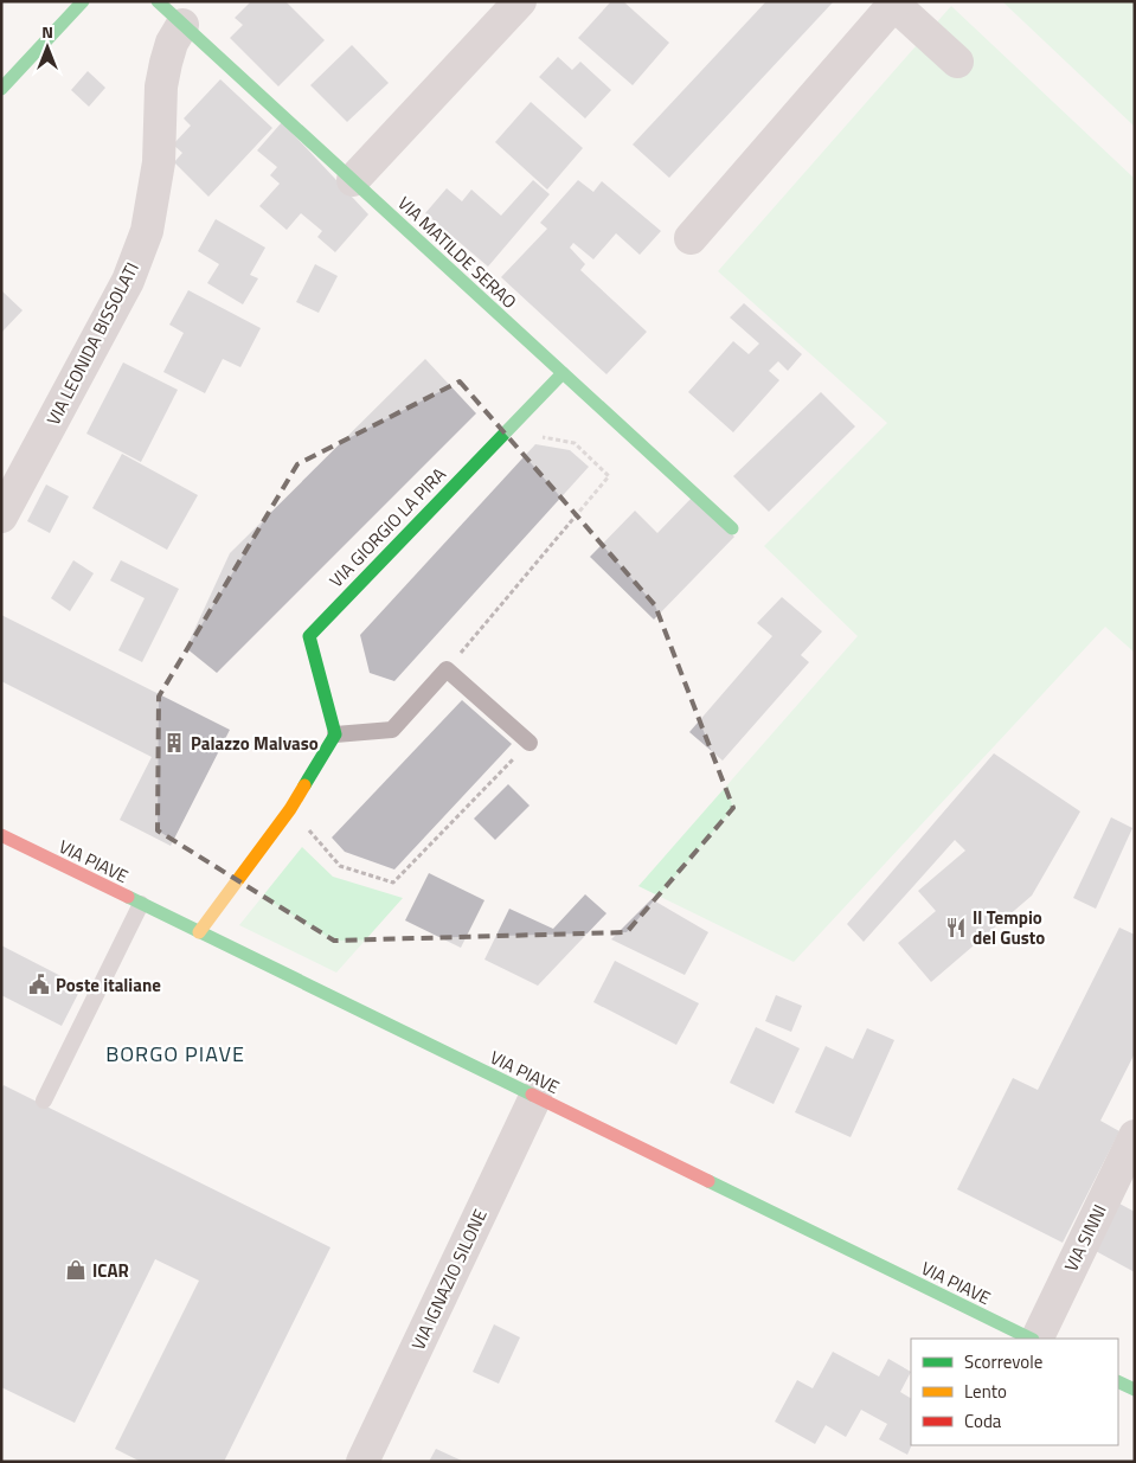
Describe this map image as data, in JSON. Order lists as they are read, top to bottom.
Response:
{
  "streets": {
    "street": [
      "VIA MATILDE SERAO",
      "VIA LEONIDA BISSOLATI",
      "VIA GIORGIO LA PIRA",
      "VIA PIAVE",
      "VIA SINNI",
      "VIA IGNAZIO SILONE"
    ]
  },
  "crossings": [
    ["VIA MATILDE SERAO", "VIA LEONIDA BISSOLATI"],
    ["VIA MATILDE SERAO", "VIA GIORGIO LA PIRA"],
    ["VIA PIAVE", "VIA IGNAZIO SILONE"]
  ],
  "districts": ["BORGO PIAVE"],
  "places": {
    "building": ["Palazzo Malvaso"],
    "restaurant": ["Il Tempio del Gusto"],
    "public building": ["Poste italiane"],
    "shop": ["ICAR"]
  },
  "legend": ["Scorrevole", "Lento", "Coda"],
  "north": "top"
}
